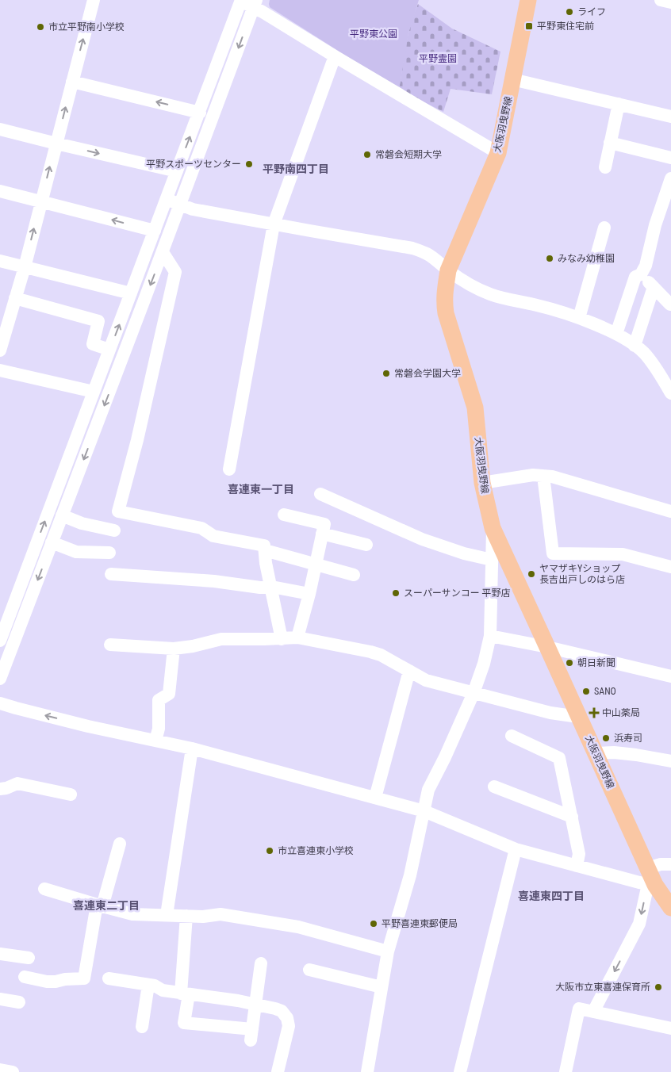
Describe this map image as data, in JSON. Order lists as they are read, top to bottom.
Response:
{
  "streets": {
    "main road": ["大阪羽曳野線"]
  },
  "districts": [
    "平野南四丁目",
    "喜連東一丁目",
    "喜連東四丁目",
    "喜連東二丁目"
  ],
  "parks": ["平野東公園", "平野霊園"],
  "places": {
    "other": [
      "ライフ",
      "市立平野南小学校",
      "常磐会短期大学",
      "平野スポーツセンター",
      "みなみ幼稚園",
      "常磐会学園大学",
      "ヤマザキYショップ 長吉出戸しのはら店",
      "スーパーサンコー 平野店",
      "朝日新聞",
      "SANO",
      "浜寿司",
      "市立喜連東小学校",
      "平野喜連東郵便局",
      "大阪市立東喜連保育所"
    ],
    "transit": ["平野東住宅前"],
    "health": ["中山薬局"]
  }
}
